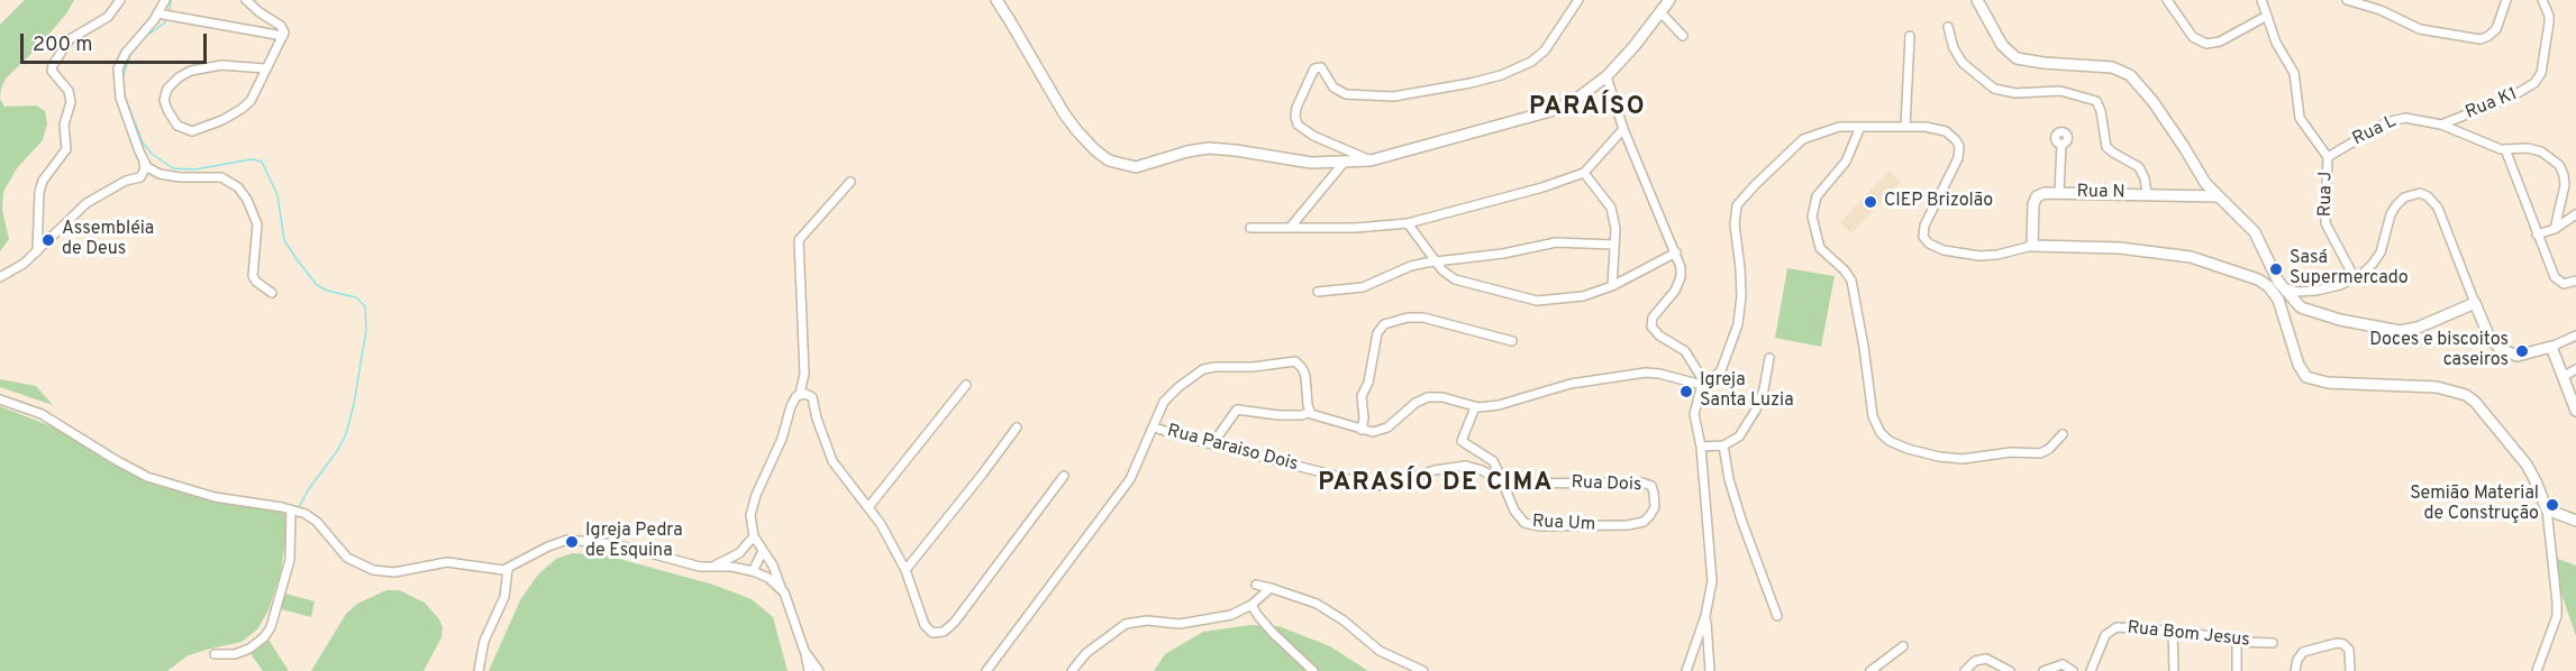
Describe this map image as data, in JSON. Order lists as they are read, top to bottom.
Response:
{
  "streets": {
    "street": [
      "Rua K1",
      "Rua L",
      "Rua N",
      "Rua J",
      "Rua Paraiso Dois",
      "Rua Dois",
      "Rua Um",
      "Rua Bom Jesus"
    ]
  },
  "crossings": [
    ["Rua K1", "Rua L"],
    ["Rua L", "Rua J"],
    ["Rua Paraiso Dois", "Rua Dois"],
    ["Rua Paraiso Dois", "Rua Um"],
    ["Rua Dois", "Rua Um"]
  ],
  "districts": ["PARAÍSO", "PARASÍO DE CIMA"],
  "places": [
    "CIEP Brizolão",
    "Assembléia de Deus",
    "Sasá Supermercado",
    "Doces e biscoitos caseiros",
    "Igreja Santa Luzia",
    "Semião Material de Construção",
    "Igreja Pedra de Esquina"
  ],
  "scale_bar": "200 m"
}
